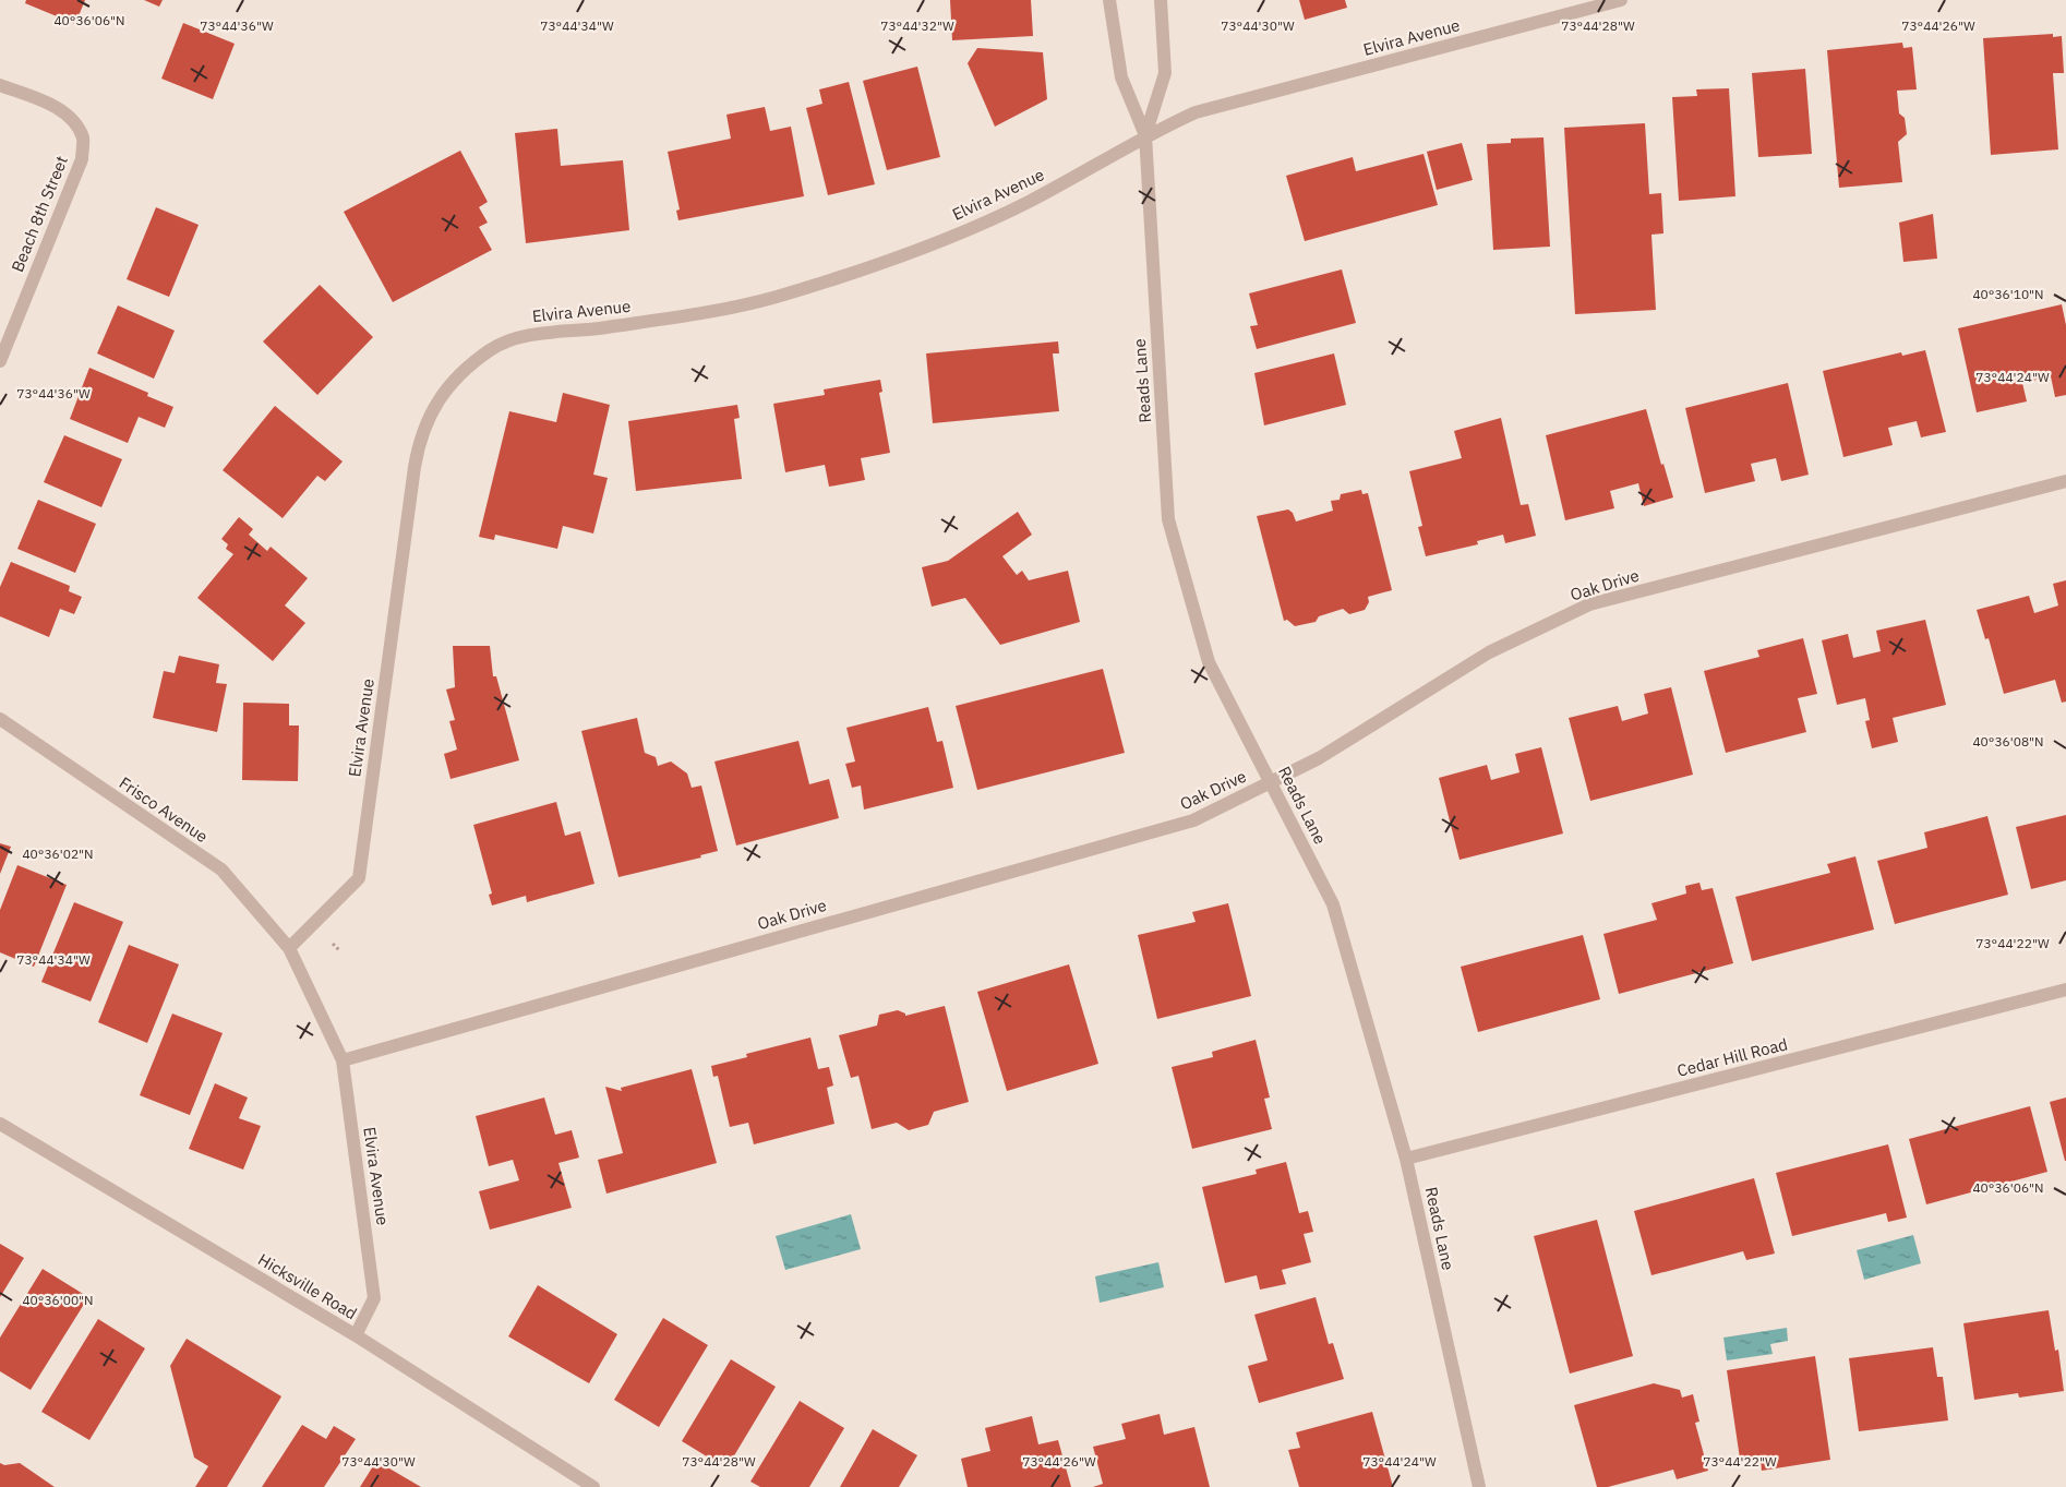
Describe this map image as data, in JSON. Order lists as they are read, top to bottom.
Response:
{
  "streets": {
    "street": [
      "Elvira Avenue",
      "Beach 8th Street",
      "Reads Lane",
      "Oak Drive",
      "Frisco Avenue",
      "Cedar Hill Road",
      "Hicksville Road"
    ]
  },
  "crossings": [
    ["Elvira Avenue", "Reads Lane"],
    ["Elvira Avenue", "Oak Drive"],
    ["Elvira Avenue", "Frisco Avenue"],
    ["Elvira Avenue", "Hicksville Road"],
    ["Reads Lane", "Oak Drive"],
    ["Reads Lane", "Cedar Hill Road"]
  ],
  "coordinates": [
    "40°36'06\"N",
    "73°44'36\"W",
    "73°44'34\"W",
    "73°44'32\"W",
    "73°44'30\"W",
    "73°44'28\"W",
    "73°44'26\"W",
    "40°36'10\"N",
    "73°44'24\"W",
    "40°36'08\"N",
    "40°36'02\"N",
    "73°44'22\"W",
    "40°36'00\"N"
  ]
}
